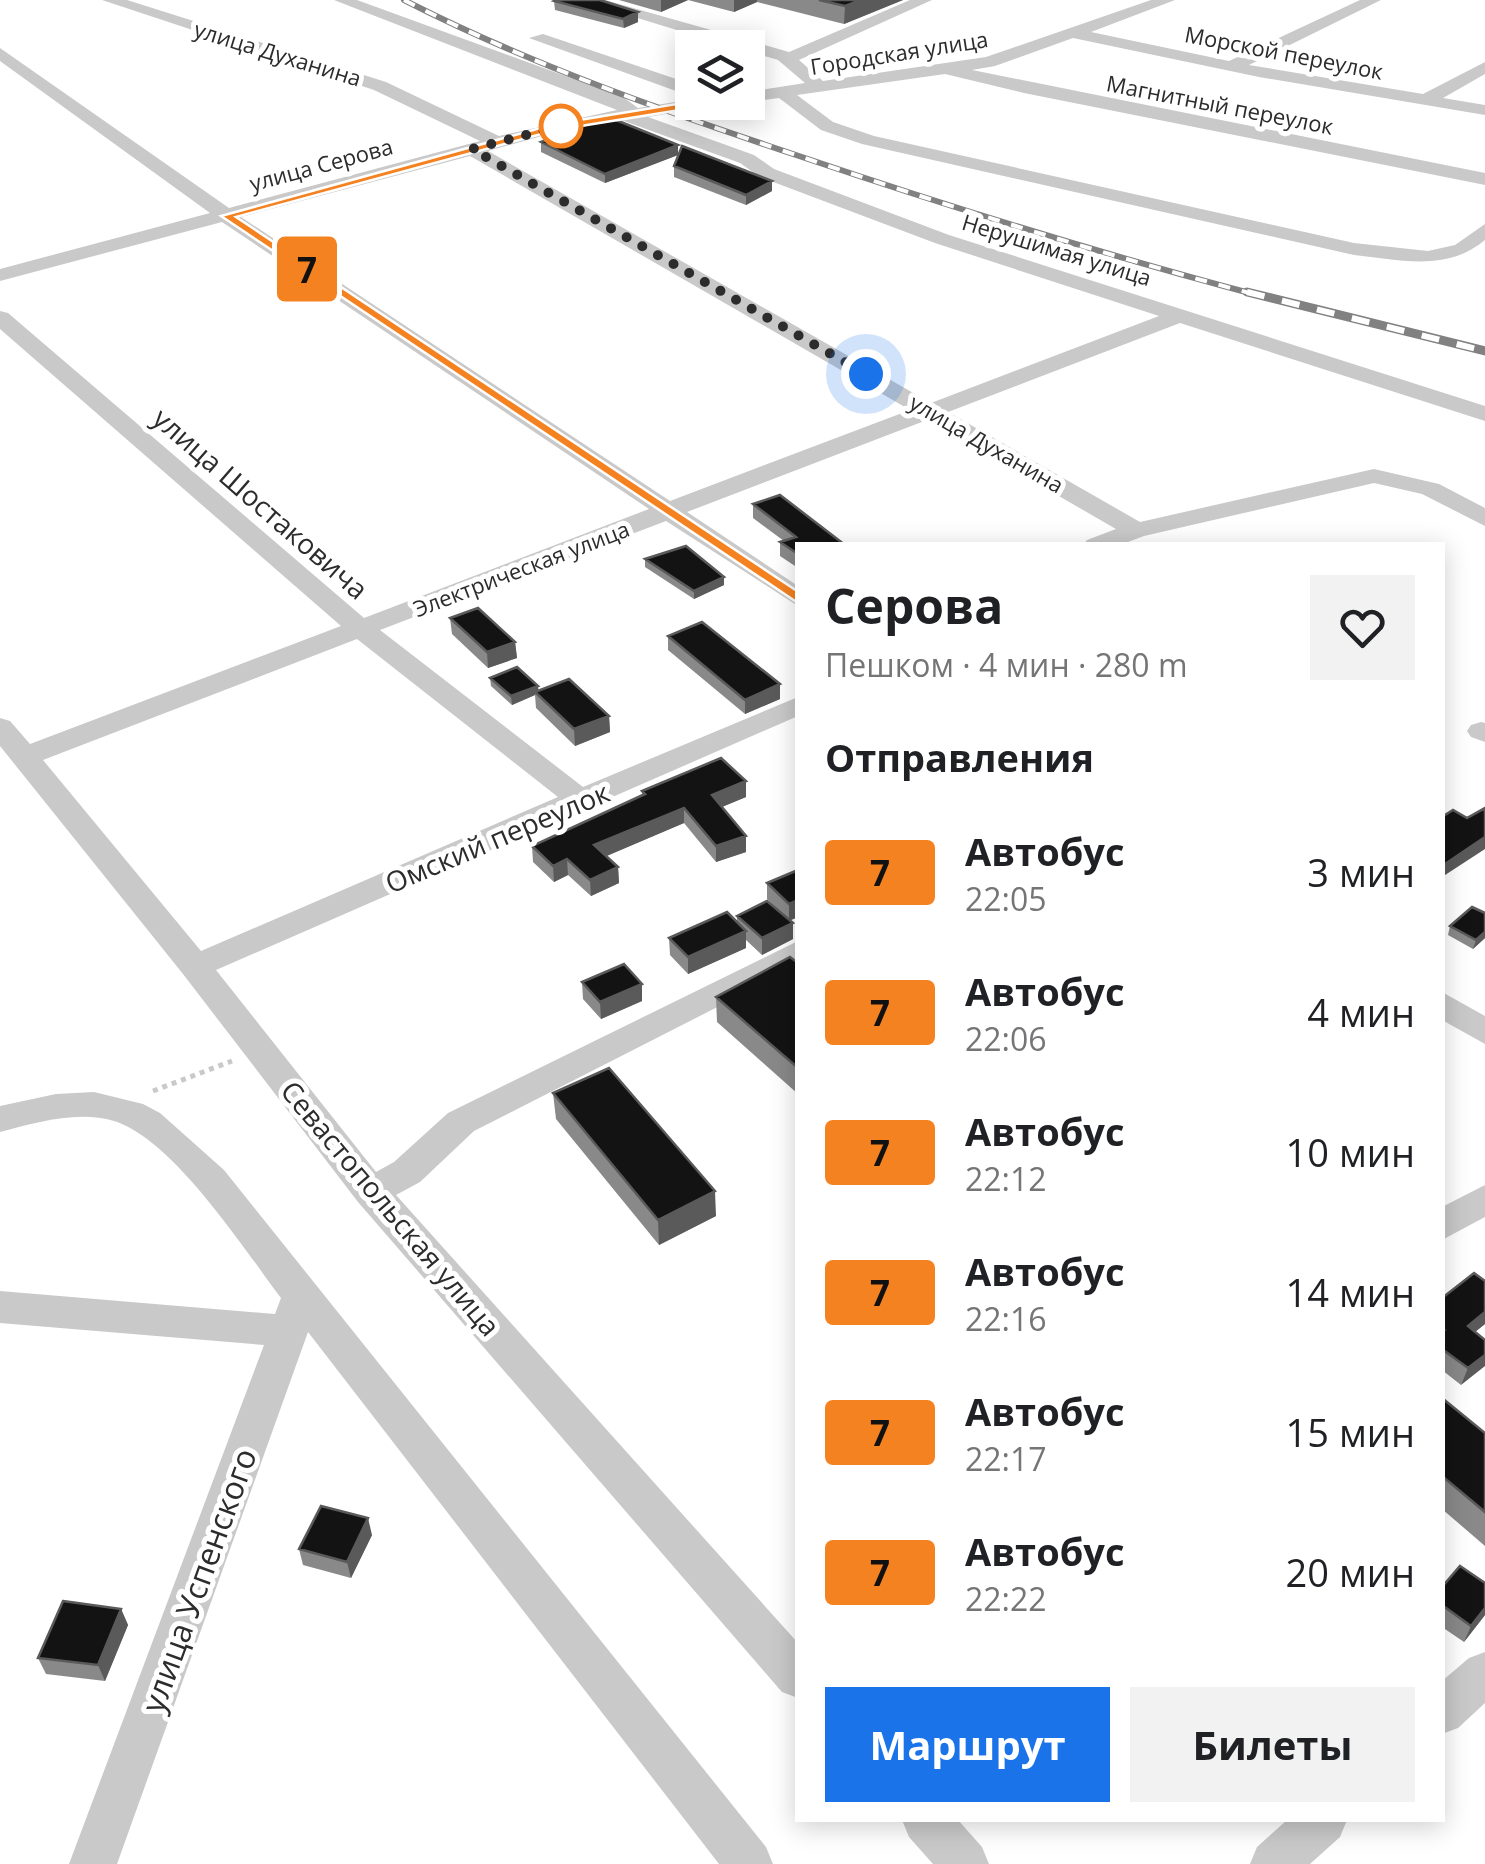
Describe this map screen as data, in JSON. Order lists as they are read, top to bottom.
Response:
{
  "streets": {
    "street": [
      "Городская улица",
      "Морской переулок",
      "улица Духанина",
      "Магнитный переулок",
      "улица Серова",
      "Нерушимая улица",
      "улица Шостаковича",
      "Электрическая улица",
      "Омский переулок",
      "Севастопольская улица",
      "улица Успенского"
    ]
  },
  "crossings": [
    ["Городская улица", "Морской переулок"],
    ["Городская улица", "Магнитный переулок"],
    ["улица Духанина", "улица Серова"],
    ["улица Духанина", "Электрическая улица"],
    ["улица Серова", "Нерушимая улица"],
    ["Нерушимая улица", "Электрическая улица"],
    ["улица Шостаковича", "Электрическая улица"],
    ["улица Шостаковича", "Омский переулок"],
    ["Электрическая улица", "Севастопольская улица"],
    ["Омский переулок", "Севастопольская улица"]
  ],
  "lines": ["bus line 7"],
  "page": {
    "on_map": "7",
    "heading": [
      ["Серова", "Пешком · 4 мин · 280 m"],
      "Отправления"
    ],
    "list": [
      {
        "mark": "7",
        "name": "Автобус",
        "note": "22:05",
        "value": "3 мин"
      },
      {
        "mark": "7",
        "name": "Автобус",
        "note": "22:06",
        "value": "4 мин"
      },
      {
        "mark": "7",
        "name": "Автобус",
        "note": "22:12",
        "value": "10 мин"
      },
      {
        "mark": "7",
        "name": "Автобус",
        "note": "22:16",
        "value": "14 мин"
      },
      {
        "mark": "7",
        "name": "Автобус",
        "note": "22:17",
        "value": "15 мин"
      },
      {
        "mark": "7",
        "name": "Автобус",
        "note": "22:22",
        "value": "20 мин"
      }
    ],
    "buttons": ["Маршрут", "Билеты"]
  }
}
